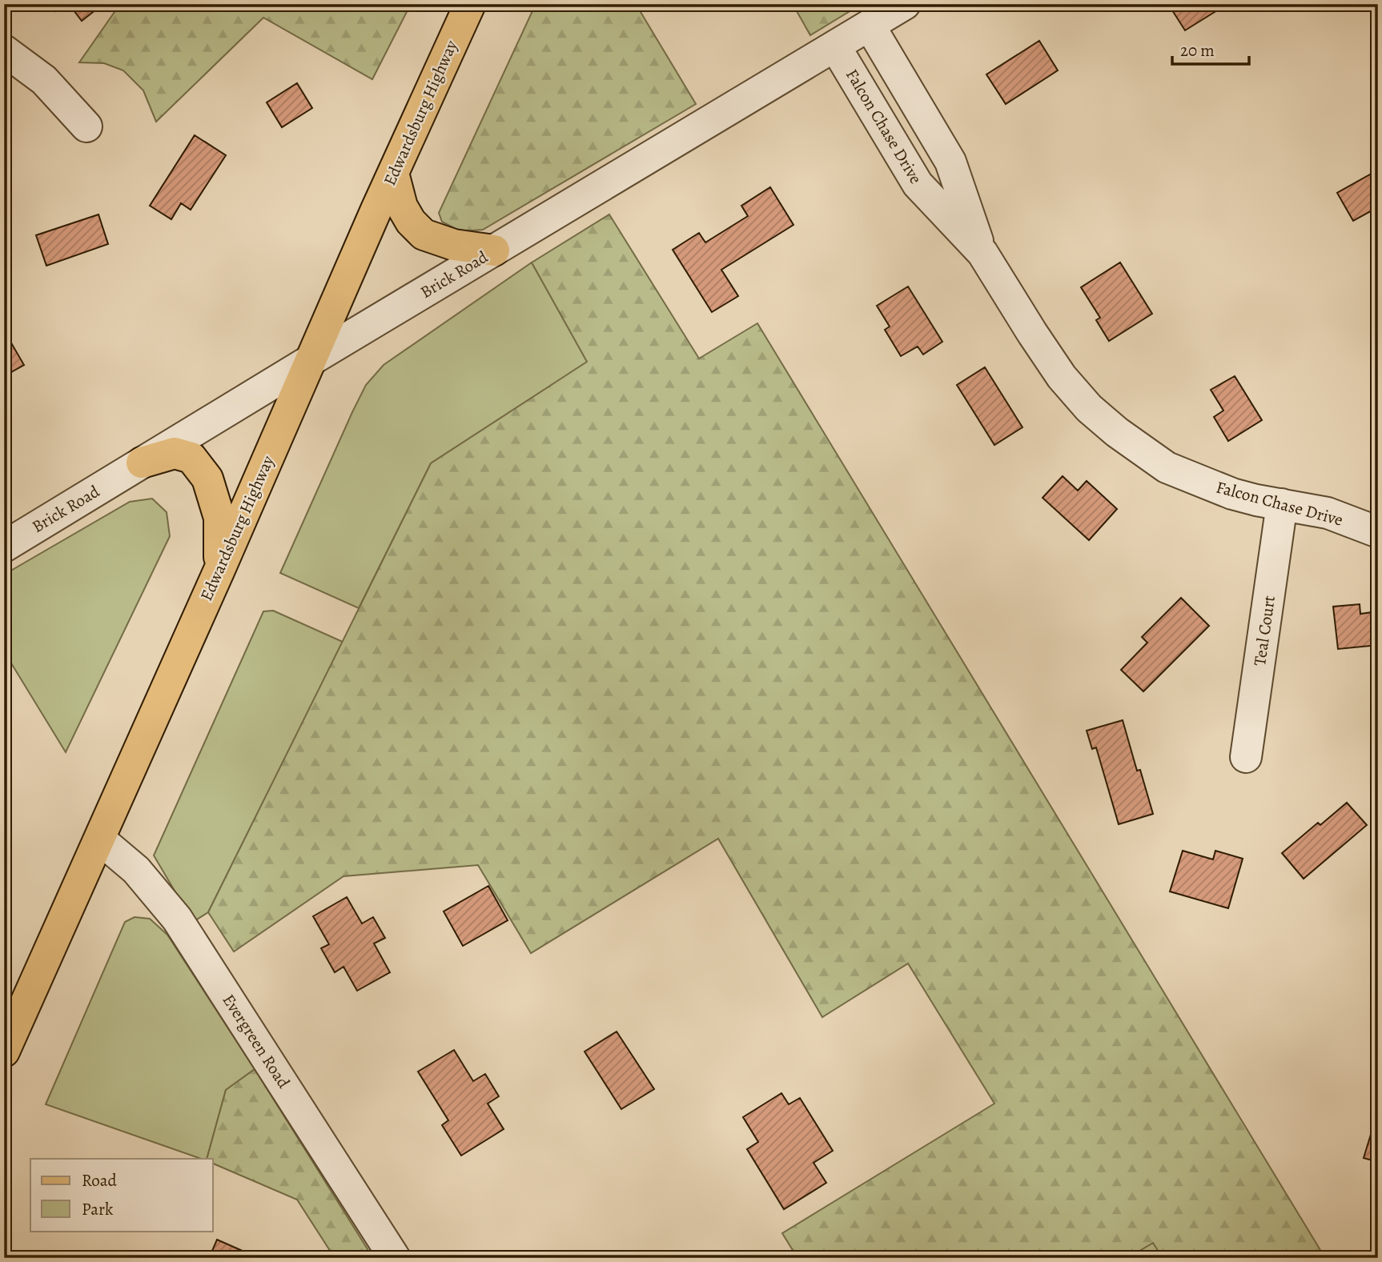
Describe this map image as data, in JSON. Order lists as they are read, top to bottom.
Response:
{
  "streets": {
    "main road": ["Edwardsburg Highway"],
    "street": [
      "Falcon Chase Drive",
      "Brick Road",
      "Teal Court",
      "Evergreen Road"
    ]
  },
  "crossings": [
    ["Edwardsburg Highway", "Brick Road"],
    ["Edwardsburg Highway", "Evergreen Road"],
    ["Falcon Chase Drive", "Brick Road"],
    ["Falcon Chase Drive", "Teal Court"]
  ],
  "legend": ["Road", "Park"],
  "scale_bar": "20 m"
}
